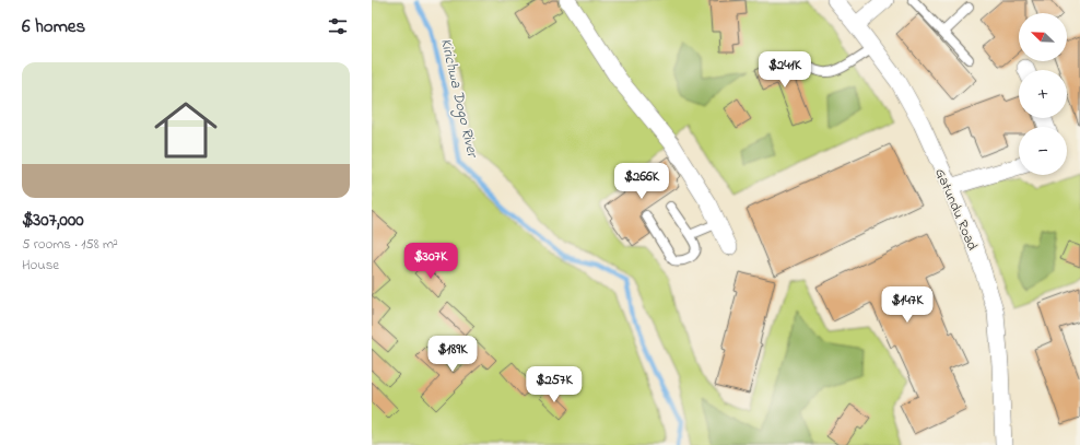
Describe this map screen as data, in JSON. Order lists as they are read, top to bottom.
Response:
{
  "streets": {
    "street": ["Gatundu Road"]
  },
  "water": ["Kirichwa Dogo River"],
  "north": "top left",
  "page": {
    "heading": "6 homes",
    "map_buttons": ["+", "−"],
    "price": [
      "$241K",
      "$266K",
      "$307K",
      "$147K",
      "$189K",
      "$257K"
    ],
    "list": [
      {
        "name": "$307,000",
        "note": "5 rooms · 158 m² · House"
      }
    ]
  }
}
